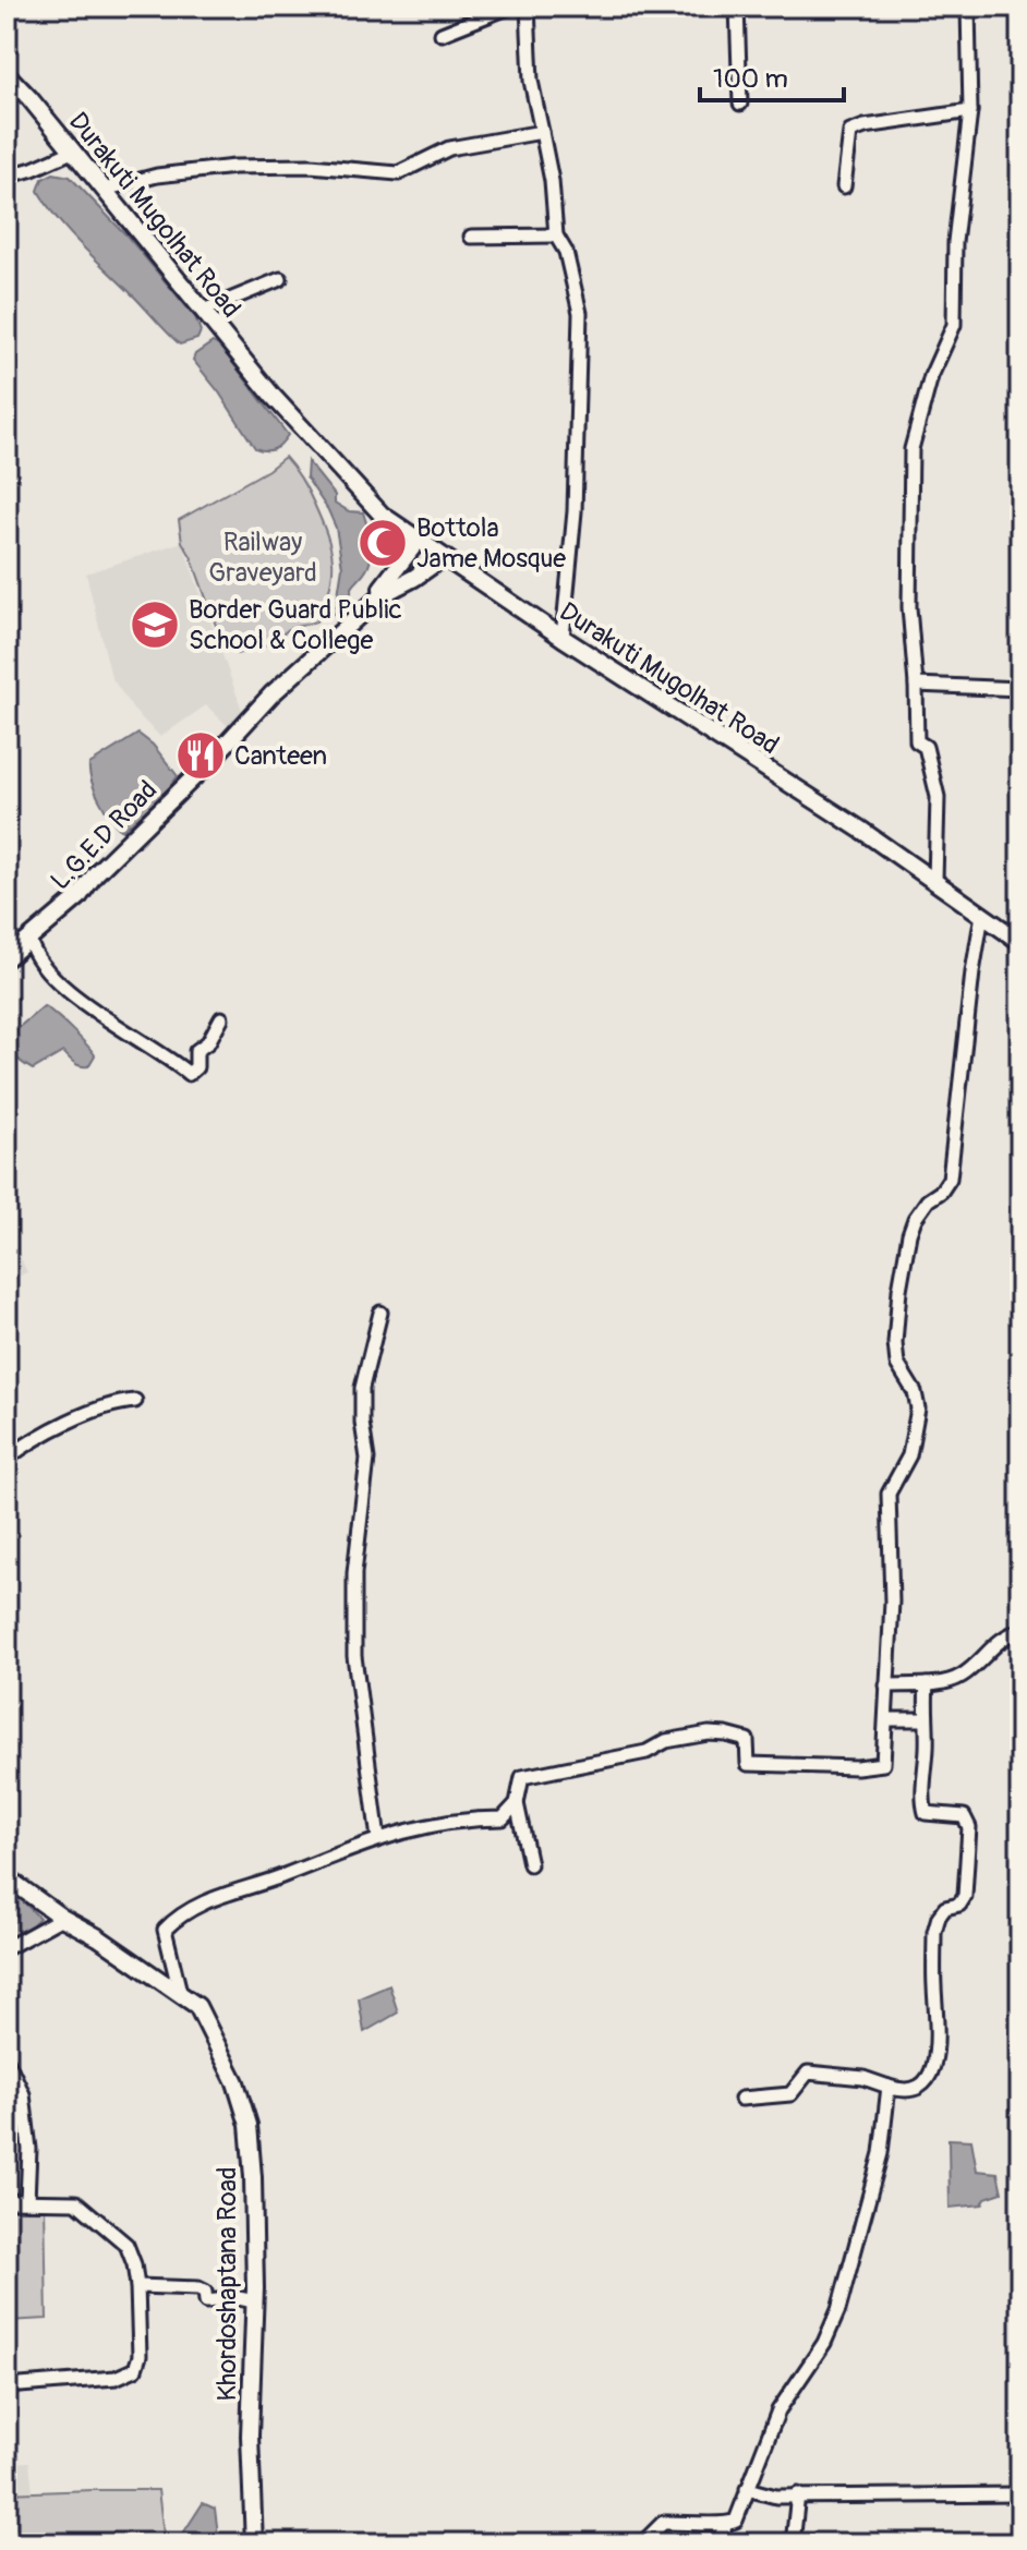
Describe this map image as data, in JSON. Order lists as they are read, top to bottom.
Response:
{
  "streets": {
    "main road": ["Durakuti Mugolhat Road", "L.G.E.D Road", "Khordoshaptana Road"]
  },
  "parks": ["Railway Graveyard"],
  "places": {
    "mosque": ["Bottola Jame Mosque"],
    "school or university": ["Border Guard Public School & College"],
    "restaurant": ["Canteen"]
  },
  "scale_bar": "100 m"
}
